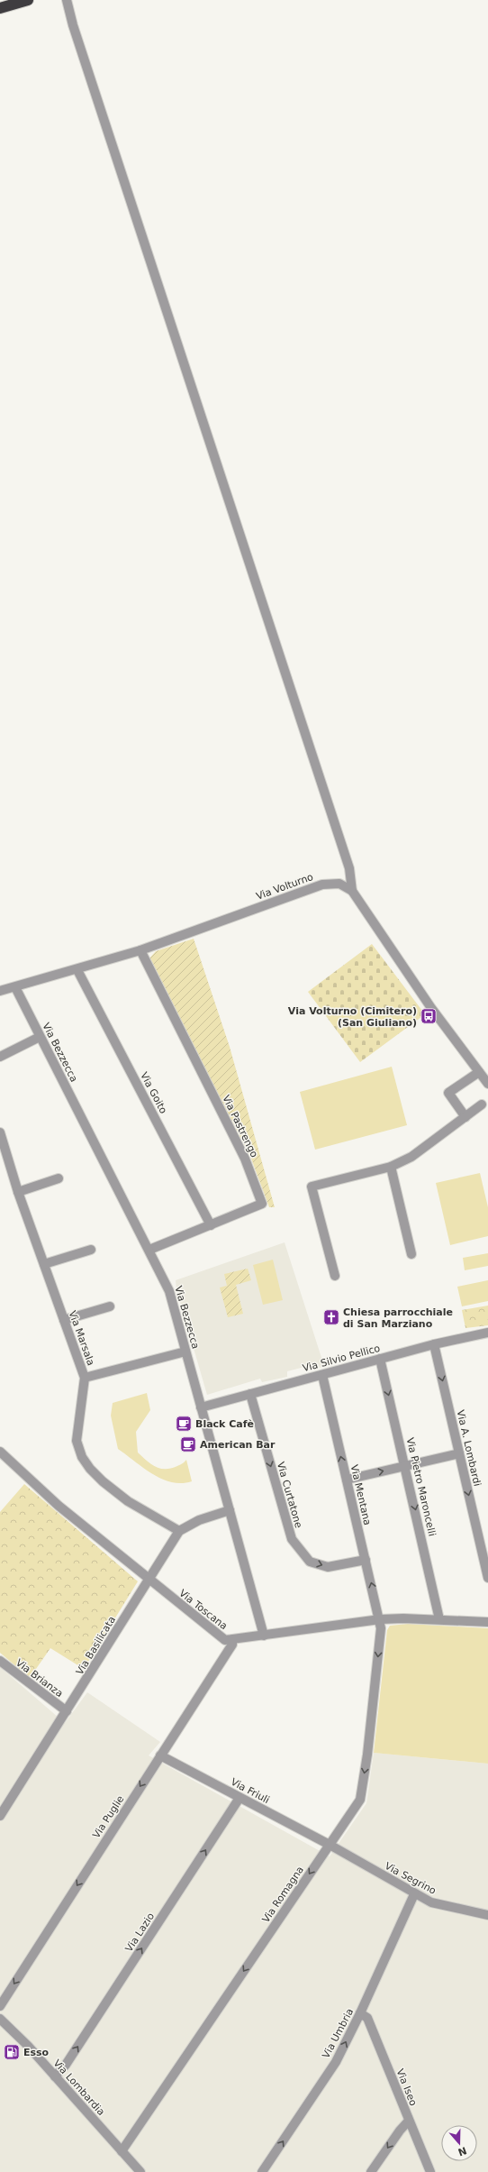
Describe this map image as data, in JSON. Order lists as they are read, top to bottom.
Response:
{
  "streets": {
    "street": [
      "Via Volturno",
      "Via Bezzecca",
      "Via Goito",
      "Via Pastrengo",
      "Via Marsala",
      "Via Silvio Pellico",
      "Via A. Lombardi",
      "Via Pietro Maroncelli",
      "Via Curtatone",
      "Via Mentana",
      "Via Toscana",
      "Via Basilicata",
      "Via Brianza",
      "Via Friuli",
      "Via Puglie",
      "Via Segrino",
      "Via Romagna",
      "Via Lazio",
      "Via Umbria",
      "Via Lombardia",
      "Via Iseo"
    ]
  },
  "crossings": [
    ["Via Volturno", "Via Bezzecca"],
    ["Via Volturno", "Via Goito"],
    ["Via Volturno", "Via Pastrengo"],
    ["Via Bezzecca", "Via Pastrengo"],
    ["Via Bezzecca", "Via Silvio Pellico"],
    ["Via Bezzecca", "Via Toscana"],
    ["Via Bezzecca", "Via Basilicata"],
    ["Via Goito", "Via Pastrengo"],
    ["Via Marsala", "Via Basilicata"],
    ["Via Silvio Pellico", "Via A. Lombardi"],
    ["Via Silvio Pellico", "Via Pietro Maroncelli"],
    ["Via Silvio Pellico", "Via Curtatone"],
    ["Via Silvio Pellico", "Via Mentana"],
    ["Via Pietro Maroncelli", "Via Toscana"],
    ["Via Curtatone", "Via Mentana"],
    ["Via Mentana", "Via Toscana"],
    ["Via Mentana", "Via Romagna"],
    ["Via Toscana", "Via Basilicata"],
    ["Via Toscana", "Via Puglie"],
    ["Via Toscana", "Via Romagna"],
    ["Via Basilicata", "Via Brianza"],
    ["Via Friuli", "Via Puglie"],
    ["Via Friuli", "Via Segrino"],
    ["Via Friuli", "Via Romagna"],
    ["Via Friuli", "Via Lazio"],
    ["Via Segrino", "Via Romagna"],
    ["Via Segrino", "Via Umbria"],
    ["Via Romagna", "Via Lombardia"],
    ["Via Lazio", "Via Lombardia"],
    ["Via Umbria", "Via Iseo"]
  ],
  "one_way": [
    "Via A. Lombardi",
    "Via Pietro Maroncelli",
    "Via Curtatone",
    "Via Mentana",
    "Via Puglie",
    "Via Romagna",
    "Via Lazio",
    "Via Umbria"
  ],
  "places": {
    "bus stop": ["Via Volturno (Cimitero) (San Giuliano)"],
    "church": ["Chiesa parrocchiale di San Marziano"],
    "cafe": ["Black Cafè", "American Bar"],
    "fuel station": ["Esso"]
  },
  "north": "bottom"
}
